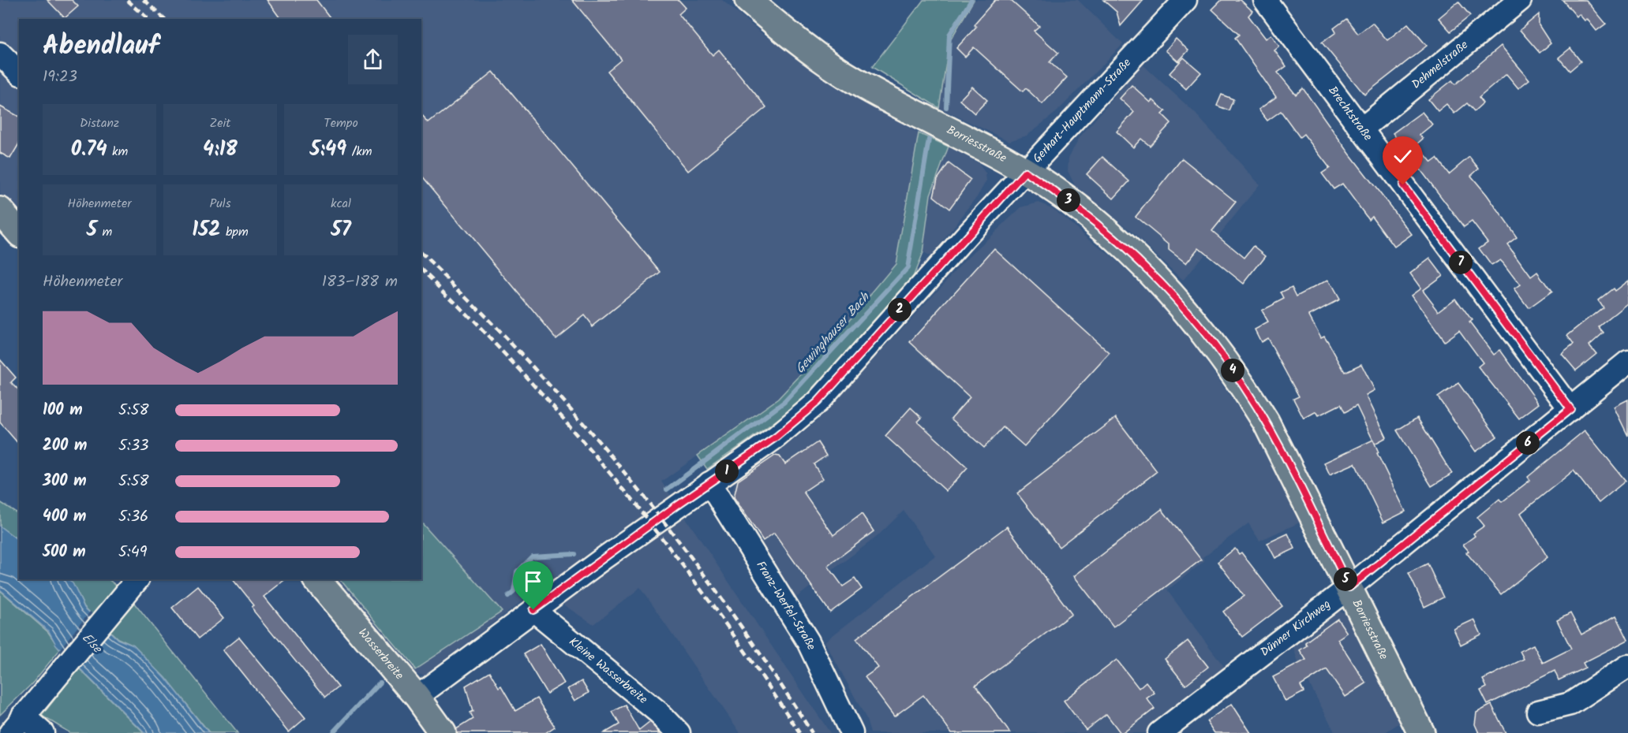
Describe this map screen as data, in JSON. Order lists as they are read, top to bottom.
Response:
{
  "streets": {
    "main road": ["Borriesstraße", "Wasserbreite"],
    "street": [
      "Dehmelstraße",
      "Gerhart-Hauptmann-Straße",
      "Brechtstraße",
      "Franz-Werfel-Straße",
      "Dünner Kirchweg",
      "Kleine Wasserbreite"
    ]
  },
  "crossings": [
    ["Dehmelstraße", "Brechtstraße"],
    ["Gerhart-Hauptmann-Straße", "Borriesstraße"],
    ["Gerhart-Hauptmann-Straße", "Franz-Werfel-Straße"],
    ["Gerhart-Hauptmann-Straße", "Wasserbreite"],
    ["Gerhart-Hauptmann-Straße", "Kleine Wasserbreite"],
    ["Brechtstraße", "Dünner Kirchweg"],
    ["Borriesstraße", "Dünner Kirchweg"]
  ],
  "water": ["Gewinghauser Bach", "Else"],
  "page": {
    "heading": ["Abendlauf", "19:23"],
    "stats": [
      ["Distanz", "0.74 km"],
      ["Zeit", "4:18"],
      ["Tempo", "5:49 /km"],
      ["Höhenmeter", "5 m"],
      ["Puls", "152 bpm"],
      ["kcal", "57"]
    ],
    "pins": [
      "3",
      "7",
      "2",
      "4",
      "6",
      "1",
      "5"
    ],
    "chart": ["Höhenmeter", "183–188 m"],
    "list": [
      {
        "name": "100 m",
        "note": "5:58"
      },
      {
        "name": "200 m",
        "note": "5:33"
      },
      {
        "name": "300 m",
        "note": "5:58"
      },
      {
        "name": "400 m",
        "note": "5:36"
      },
      {
        "name": "500 m",
        "note": "5:49"
      }
    ]
  }
}
